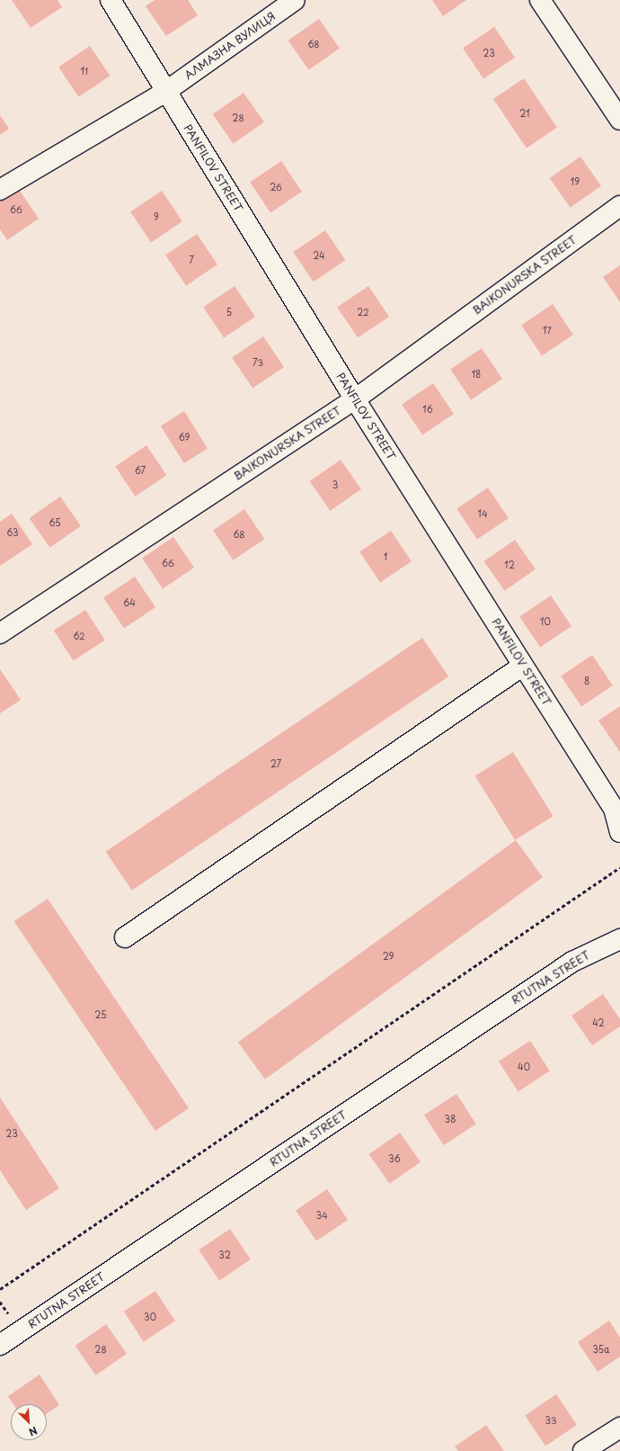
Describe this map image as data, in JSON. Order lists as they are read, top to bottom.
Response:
{
  "streets": {
    "street": [
      "АЛМАЗНА ВУЛИЦЯ",
      "PANFILOV STREET",
      "BAIKONURSKA STREET",
      "RTUTNA STREET"
    ]
  },
  "crossings": [
    ["АЛМАЗНА ВУЛИЦЯ", "PANFILOV STREET"],
    ["PANFILOV STREET", "BAIKONURSKA STREET"]
  ],
  "house_numbers": [
    "68",
    "23",
    "11",
    "21",
    "28",
    "19",
    "26",
    "66",
    "9",
    "24",
    "7",
    "5",
    "22",
    "17",
    "73",
    "18",
    "16",
    "69",
    "67",
    "3",
    "14",
    "65",
    "63",
    "68",
    "1",
    "66",
    "12",
    "64",
    "10",
    "62",
    "8",
    "27",
    "29",
    "25",
    "42",
    "40",
    "38",
    "23",
    "36",
    "34",
    "32",
    "30",
    "28",
    "35а",
    "33"
  ],
  "north": "bottom right"
}
